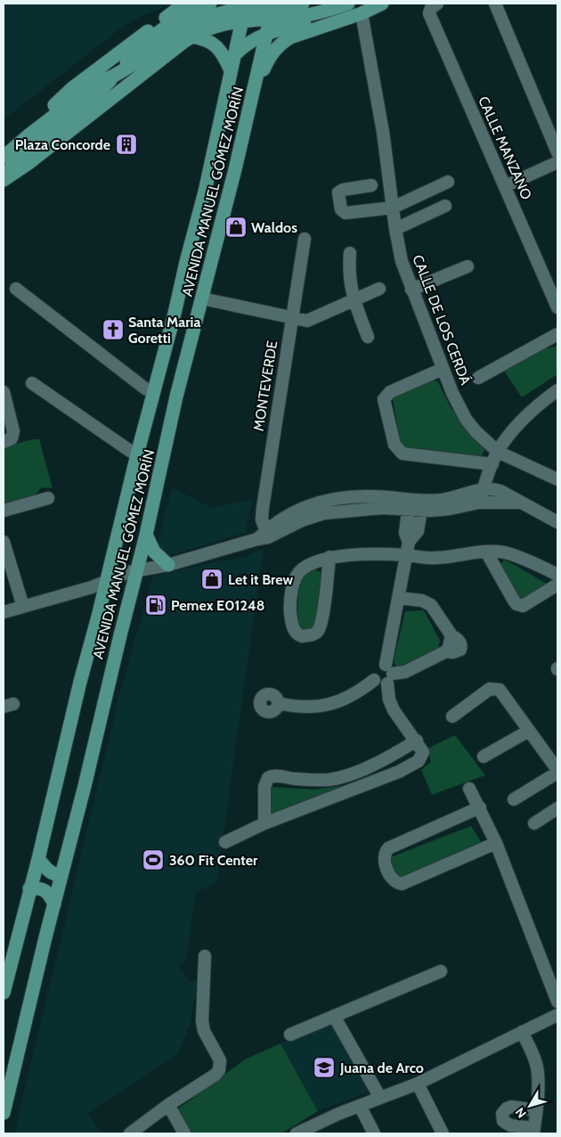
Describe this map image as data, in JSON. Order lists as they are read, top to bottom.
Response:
{
  "streets": {
    "main road": ["AVENIDA MANUEL GÓMEZ MORÍN"],
    "street": ["CALLE MANZANO", "CALLE DE LOS CERDÁ", "MONTEVERDE"]
  },
  "places": {
    "building": ["Plaza Concorde"],
    "shop": ["Waldos", "Let it Brew"],
    "church": ["Santa Maria Goretti"],
    "fuel station": ["Pemex E01248"],
    "sports": ["360 Fit Center"],
    "school or university": ["Juana de Arco"]
  },
  "north": "bottom left"
}
